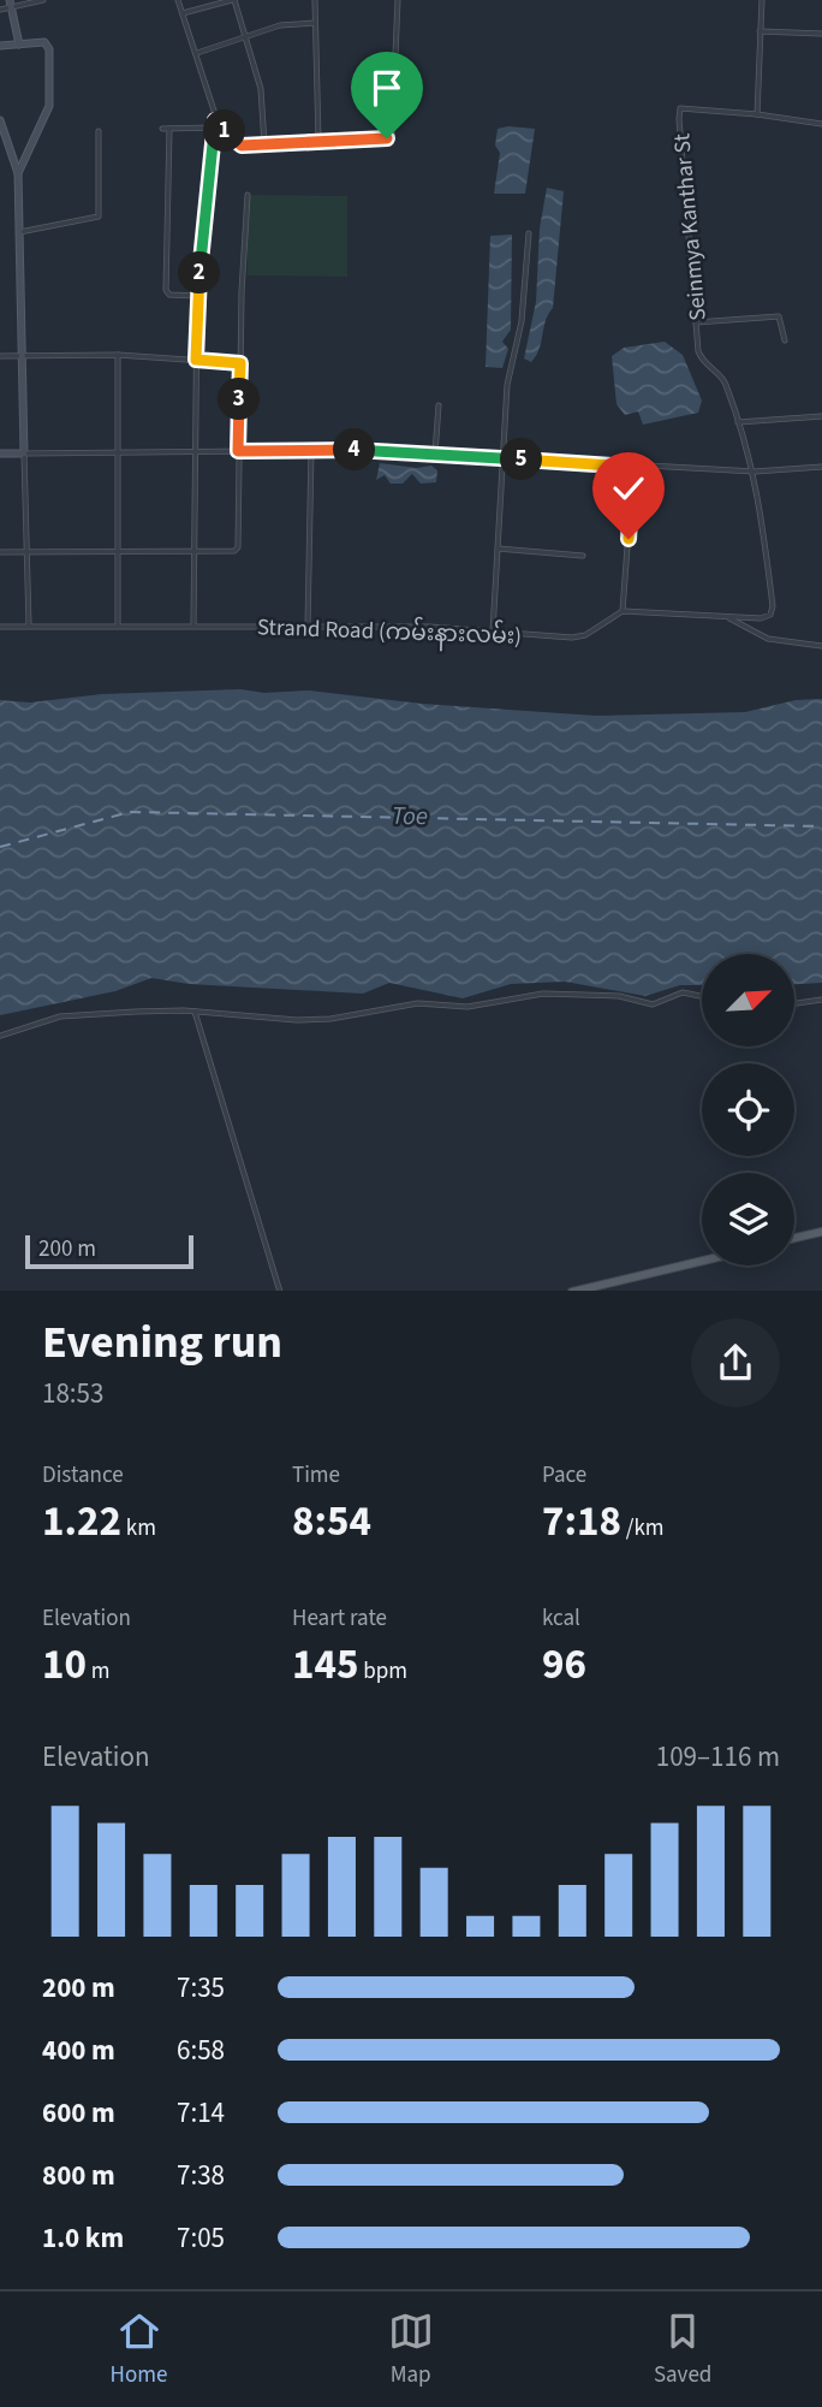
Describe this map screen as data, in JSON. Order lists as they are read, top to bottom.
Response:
{
  "streets": {
    "street": ["Seinmya Kanthar St", "Strand Road (ကမ်းနားလမ်း)"]
  },
  "water": ["Toe"],
  "scale_bar": "200 m",
  "north": "top right",
  "page": {
    "pins": [
      "1",
      "2",
      "3",
      "4",
      "5"
    ],
    "scale": "200 m",
    "heading": ["Evening run", "18:53"],
    "stats": [
      ["Distance", "1.22 km"],
      ["Time", "8:54"],
      ["Pace", "7:18 /km"],
      ["Elevation", "10 m"],
      ["Heart rate", "145 bpm"],
      ["kcal", "96"]
    ],
    "chart": ["Elevation", "109–116 m"],
    "list": [
      {
        "name": "200 m",
        "note": "7:35"
      },
      {
        "name": "400 m",
        "note": "6:58"
      },
      {
        "name": "600 m",
        "note": "7:14"
      },
      {
        "name": "800 m",
        "note": "7:38"
      },
      {
        "name": "1.0 km",
        "note": "7:05"
      }
    ],
    "tabs": ["Home", "Map", "Saved"]
  }
}
